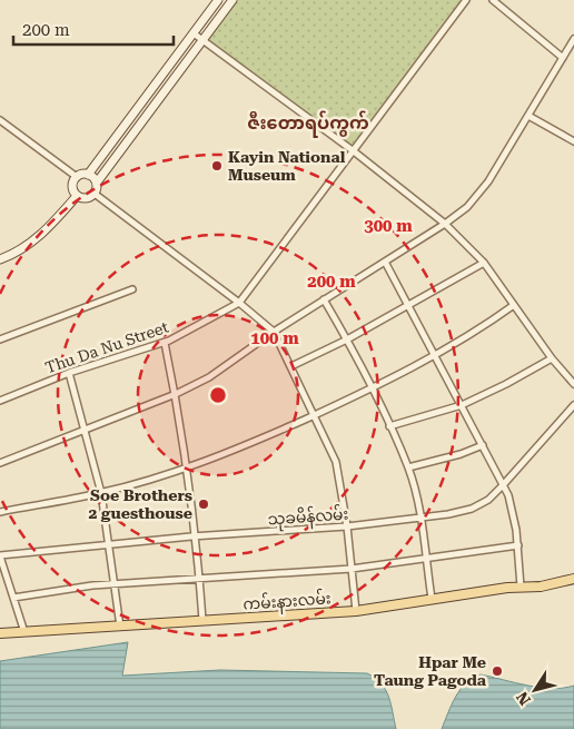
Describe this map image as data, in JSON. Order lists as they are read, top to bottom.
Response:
{
  "streets": {
    "main road": ["ကမ်းနားလမ်း"],
    "street": ["Thu Da Nu Street", "သုခမိန်လမ်း"]
  },
  "districts": ["ဇီးတောရပ်ကွက်"],
  "places": ["Kayin National Museum", "Soe Brothers 2 guesthouse", "Hpar Me Taung Pagoda"],
  "scale_bar": "200 m",
  "north": "bottom left",
  "rings": ["300 m", "200 m", "100 m"]
}
